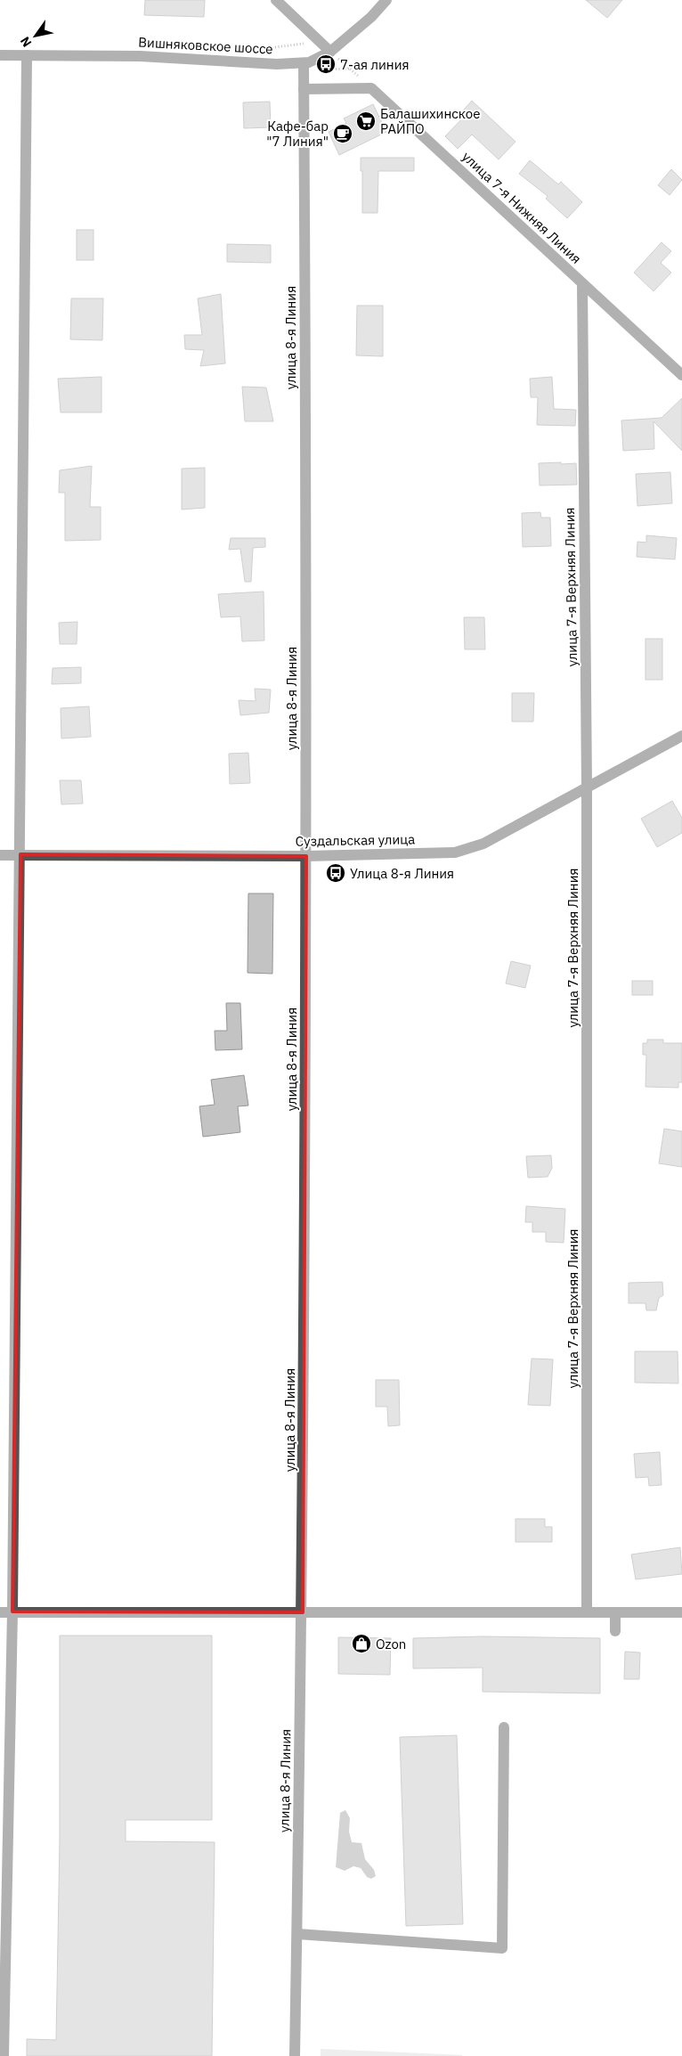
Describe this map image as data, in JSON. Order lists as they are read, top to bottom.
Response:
{
  "streets": {
    "street": [
      "Вишняковское шоссе",
      "улица 7-я Нижняя Линия",
      "улица 8-я Линия",
      "улица 7-я Верхняя Линия",
      "Суздальская улица"
    ]
  },
  "crossings": [
    ["Вишняковское шоссе", "улица 8-я Линия"],
    ["улица 7-я Нижняя Линия", "улица 7-я Верхняя Линия"],
    ["улица 8-я Линия", "Суздальская улица"],
    ["улица 7-я Верхняя Линия", "Суздальская улица"]
  ],
  "places": {
    "bus stop": ["7-ая линия", "Улица 8-я Линия"],
    "supermarket": ["Балашихинское РАЙПО"],
    "cafe": ["Кафе-бар \"7 Линия\""],
    "shop": ["Ozon"]
  },
  "north": "bottom left"
}
